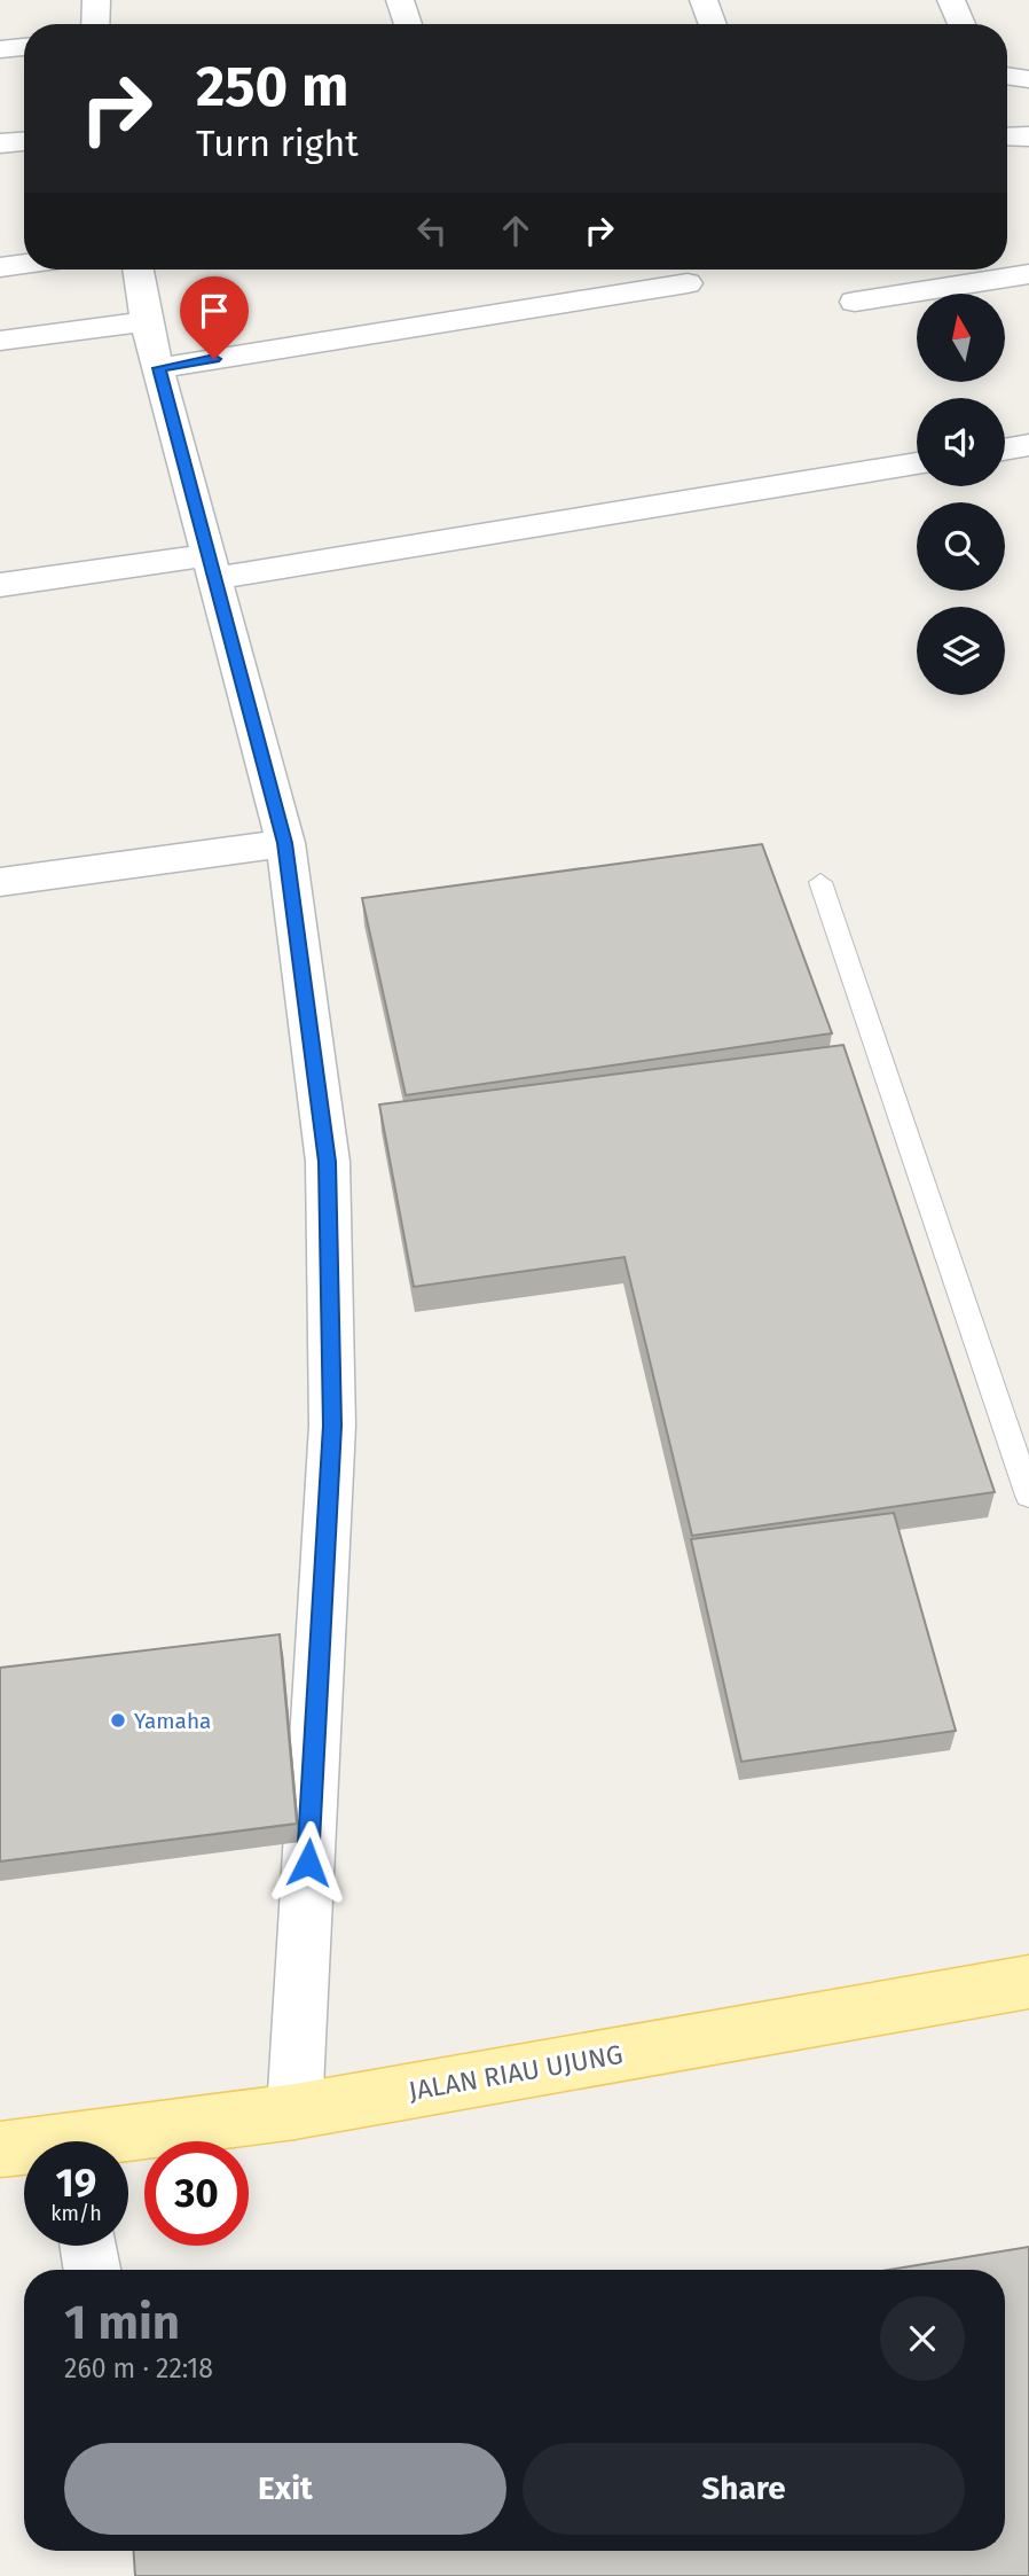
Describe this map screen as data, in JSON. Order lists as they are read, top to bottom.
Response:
{
  "streets": {
    "main road": ["JALAN RIAU UJUNG"]
  },
  "places": ["Yamaha"],
  "north": "top",
  "page": {
    "turn": ["250 m", "Turn right"],
    "speed": "19 km/h",
    "limit": "30",
    "heading": ["1 min", "260 m · 22:18"],
    "buttons": ["Exit", "Share"]
  }
}
